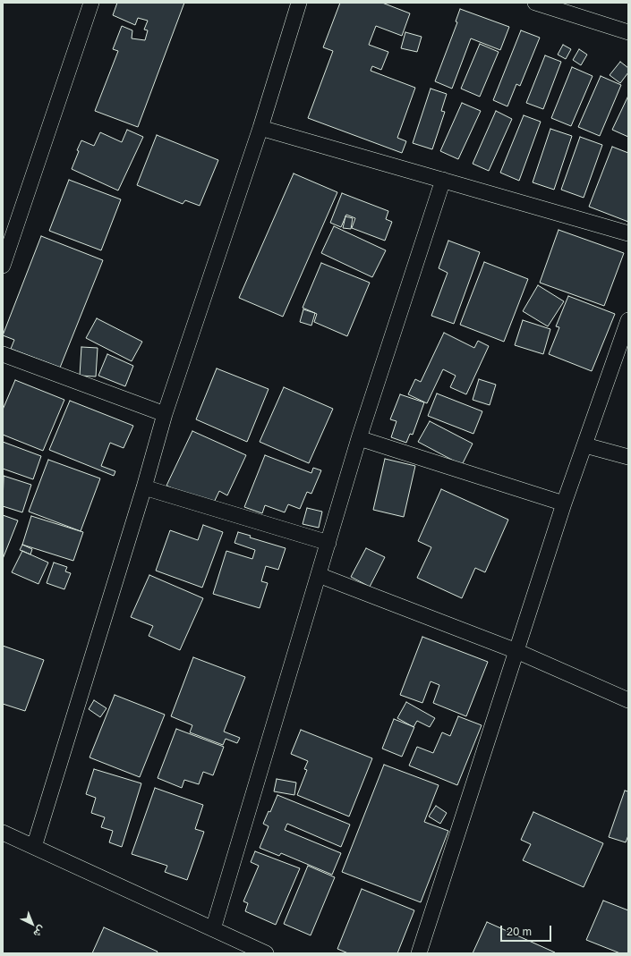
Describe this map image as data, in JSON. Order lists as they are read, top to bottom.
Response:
{
  "scale_bar": "20 m",
  "north": "bottom right"
}
